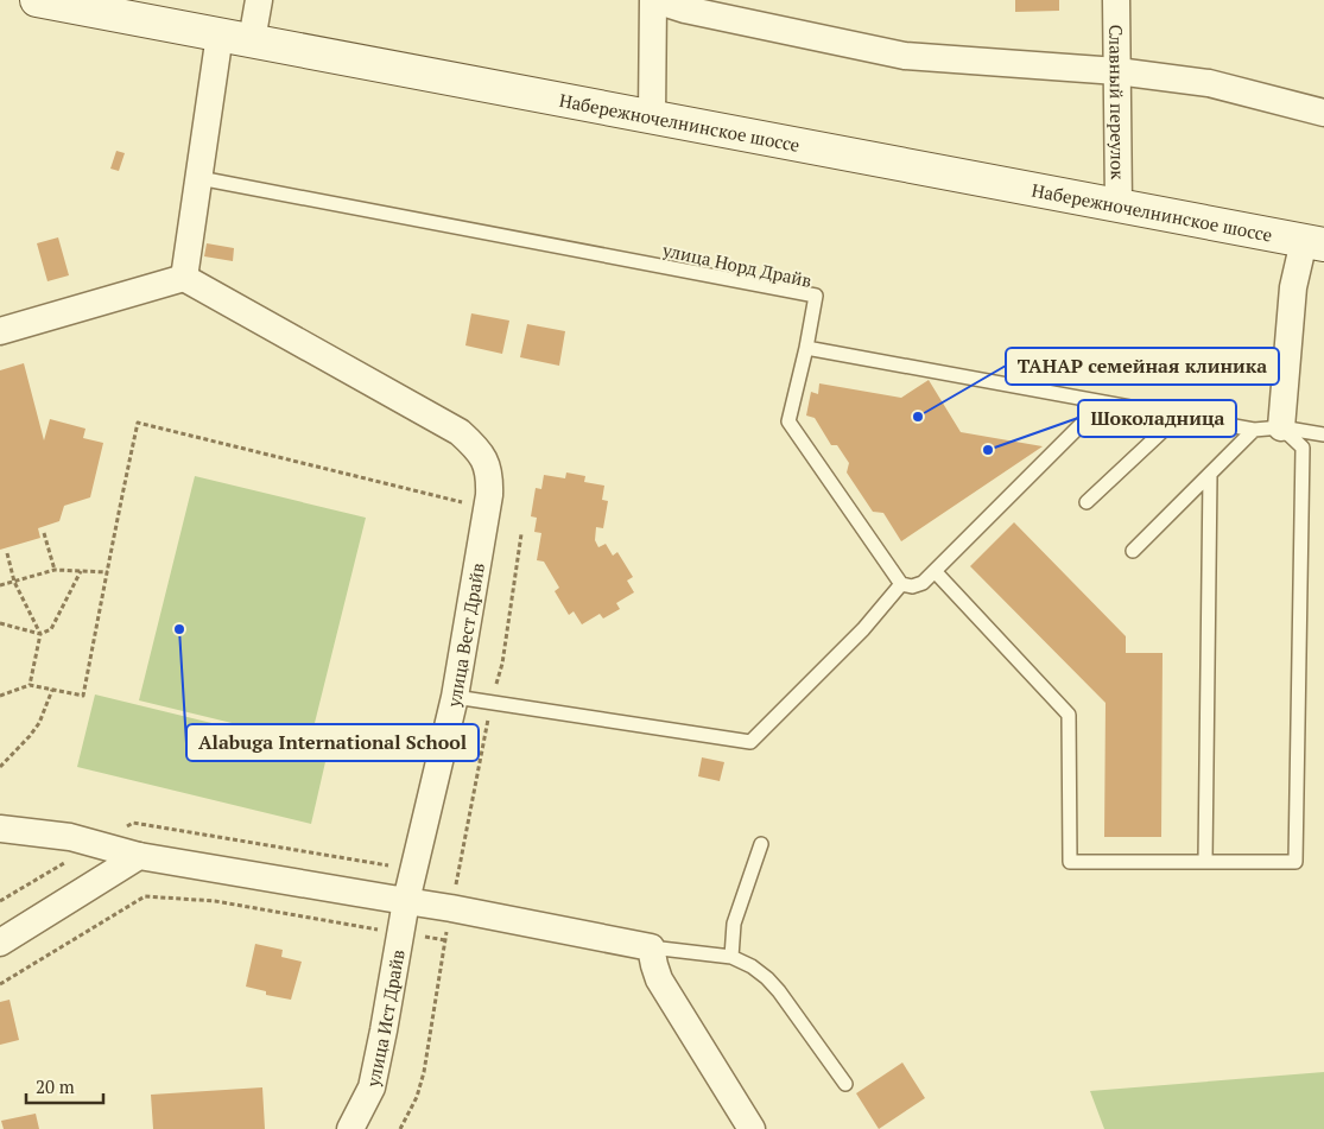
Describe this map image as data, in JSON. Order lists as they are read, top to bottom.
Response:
{
  "streets": {
    "main road": ["Набережночелнинское шоссе"],
    "street": ["Славный переулок", "улица Вест Драйв", "улица Ист Драйв"],
    "lane": ["улица Норд Драйв"]
  },
  "crossings": [
    ["Славный переулок", "Набережночелнинское шоссе"],
    ["улица Вест Драйв", "улица Ист Драйв"]
  ],
  "places": ["ТАНАР семейная клиника", "Шоколадница", "Alabuga International School"],
  "scale_bar": "20 m"
}
